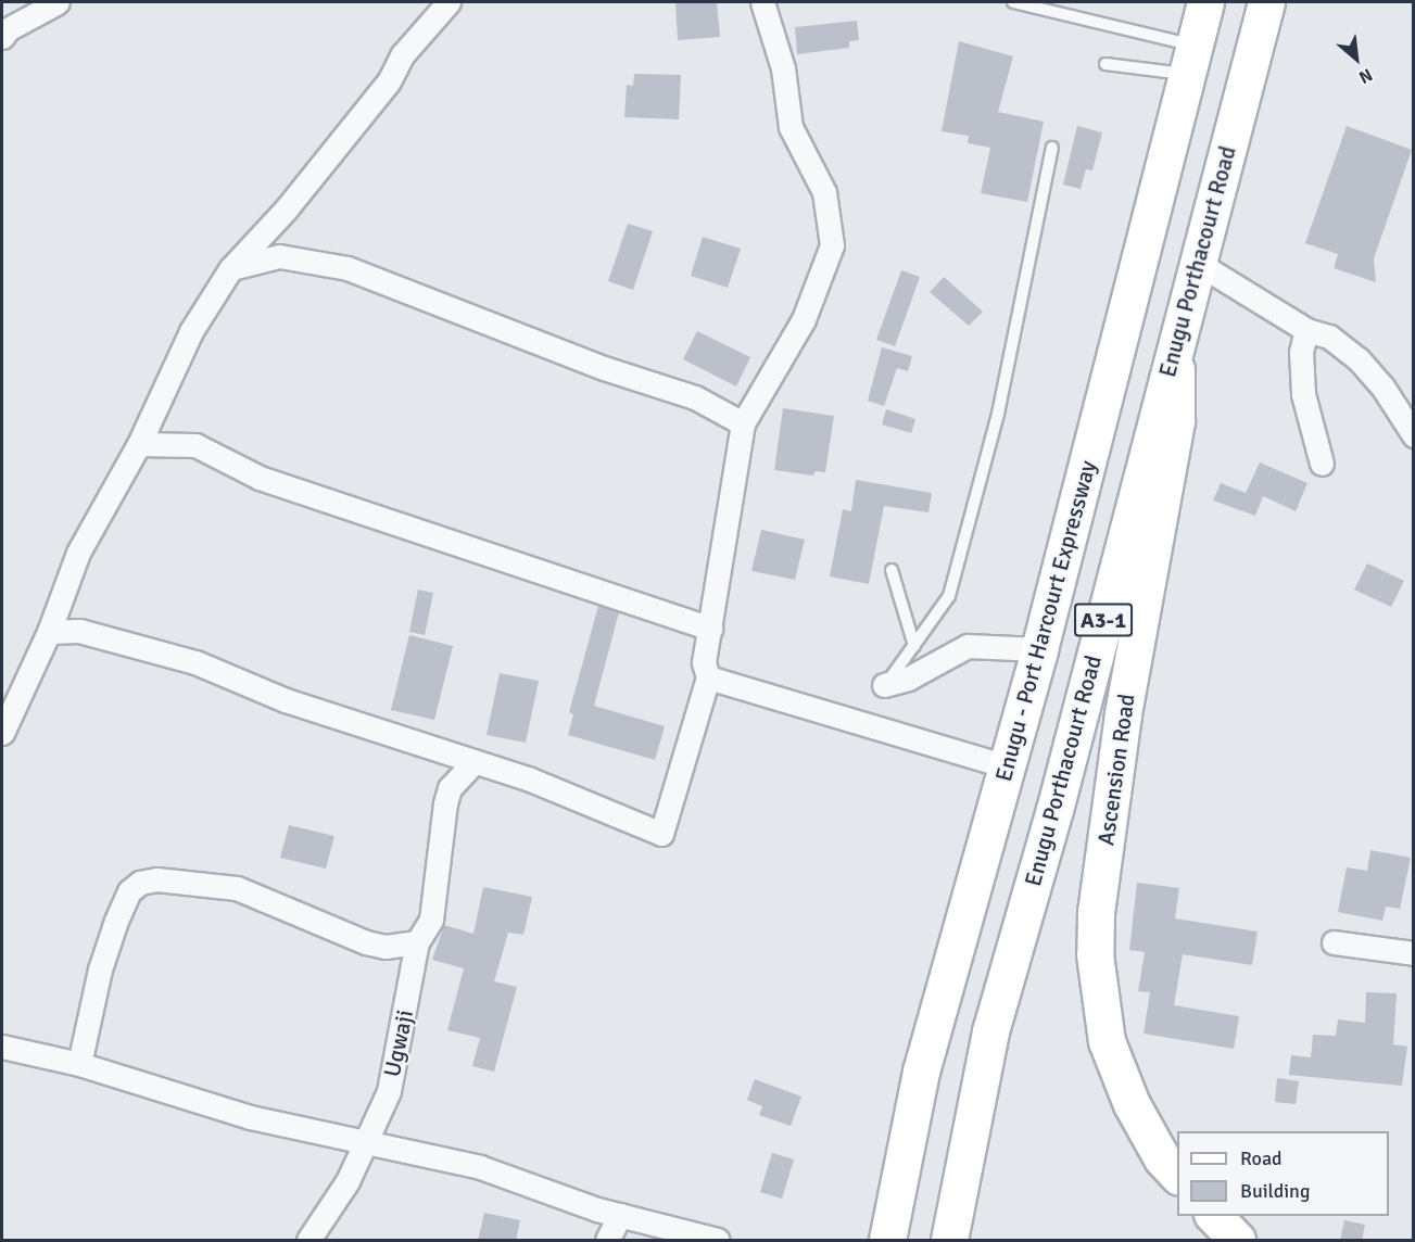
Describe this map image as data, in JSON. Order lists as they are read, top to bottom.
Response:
{
  "streets": {
    "main road": [
      "Enugu Porthacourt Road",
      "A3-1",
      "Enugu - Port Harcourt Expressway",
      "Ascension Road"
    ],
    "street": ["Ugwaji"]
  },
  "crossings": [
    ["Enugu Porthacourt Road", "Ascension Road"]
  ],
  "legend": ["Road", "Building"],
  "north": "bottom right"
}
